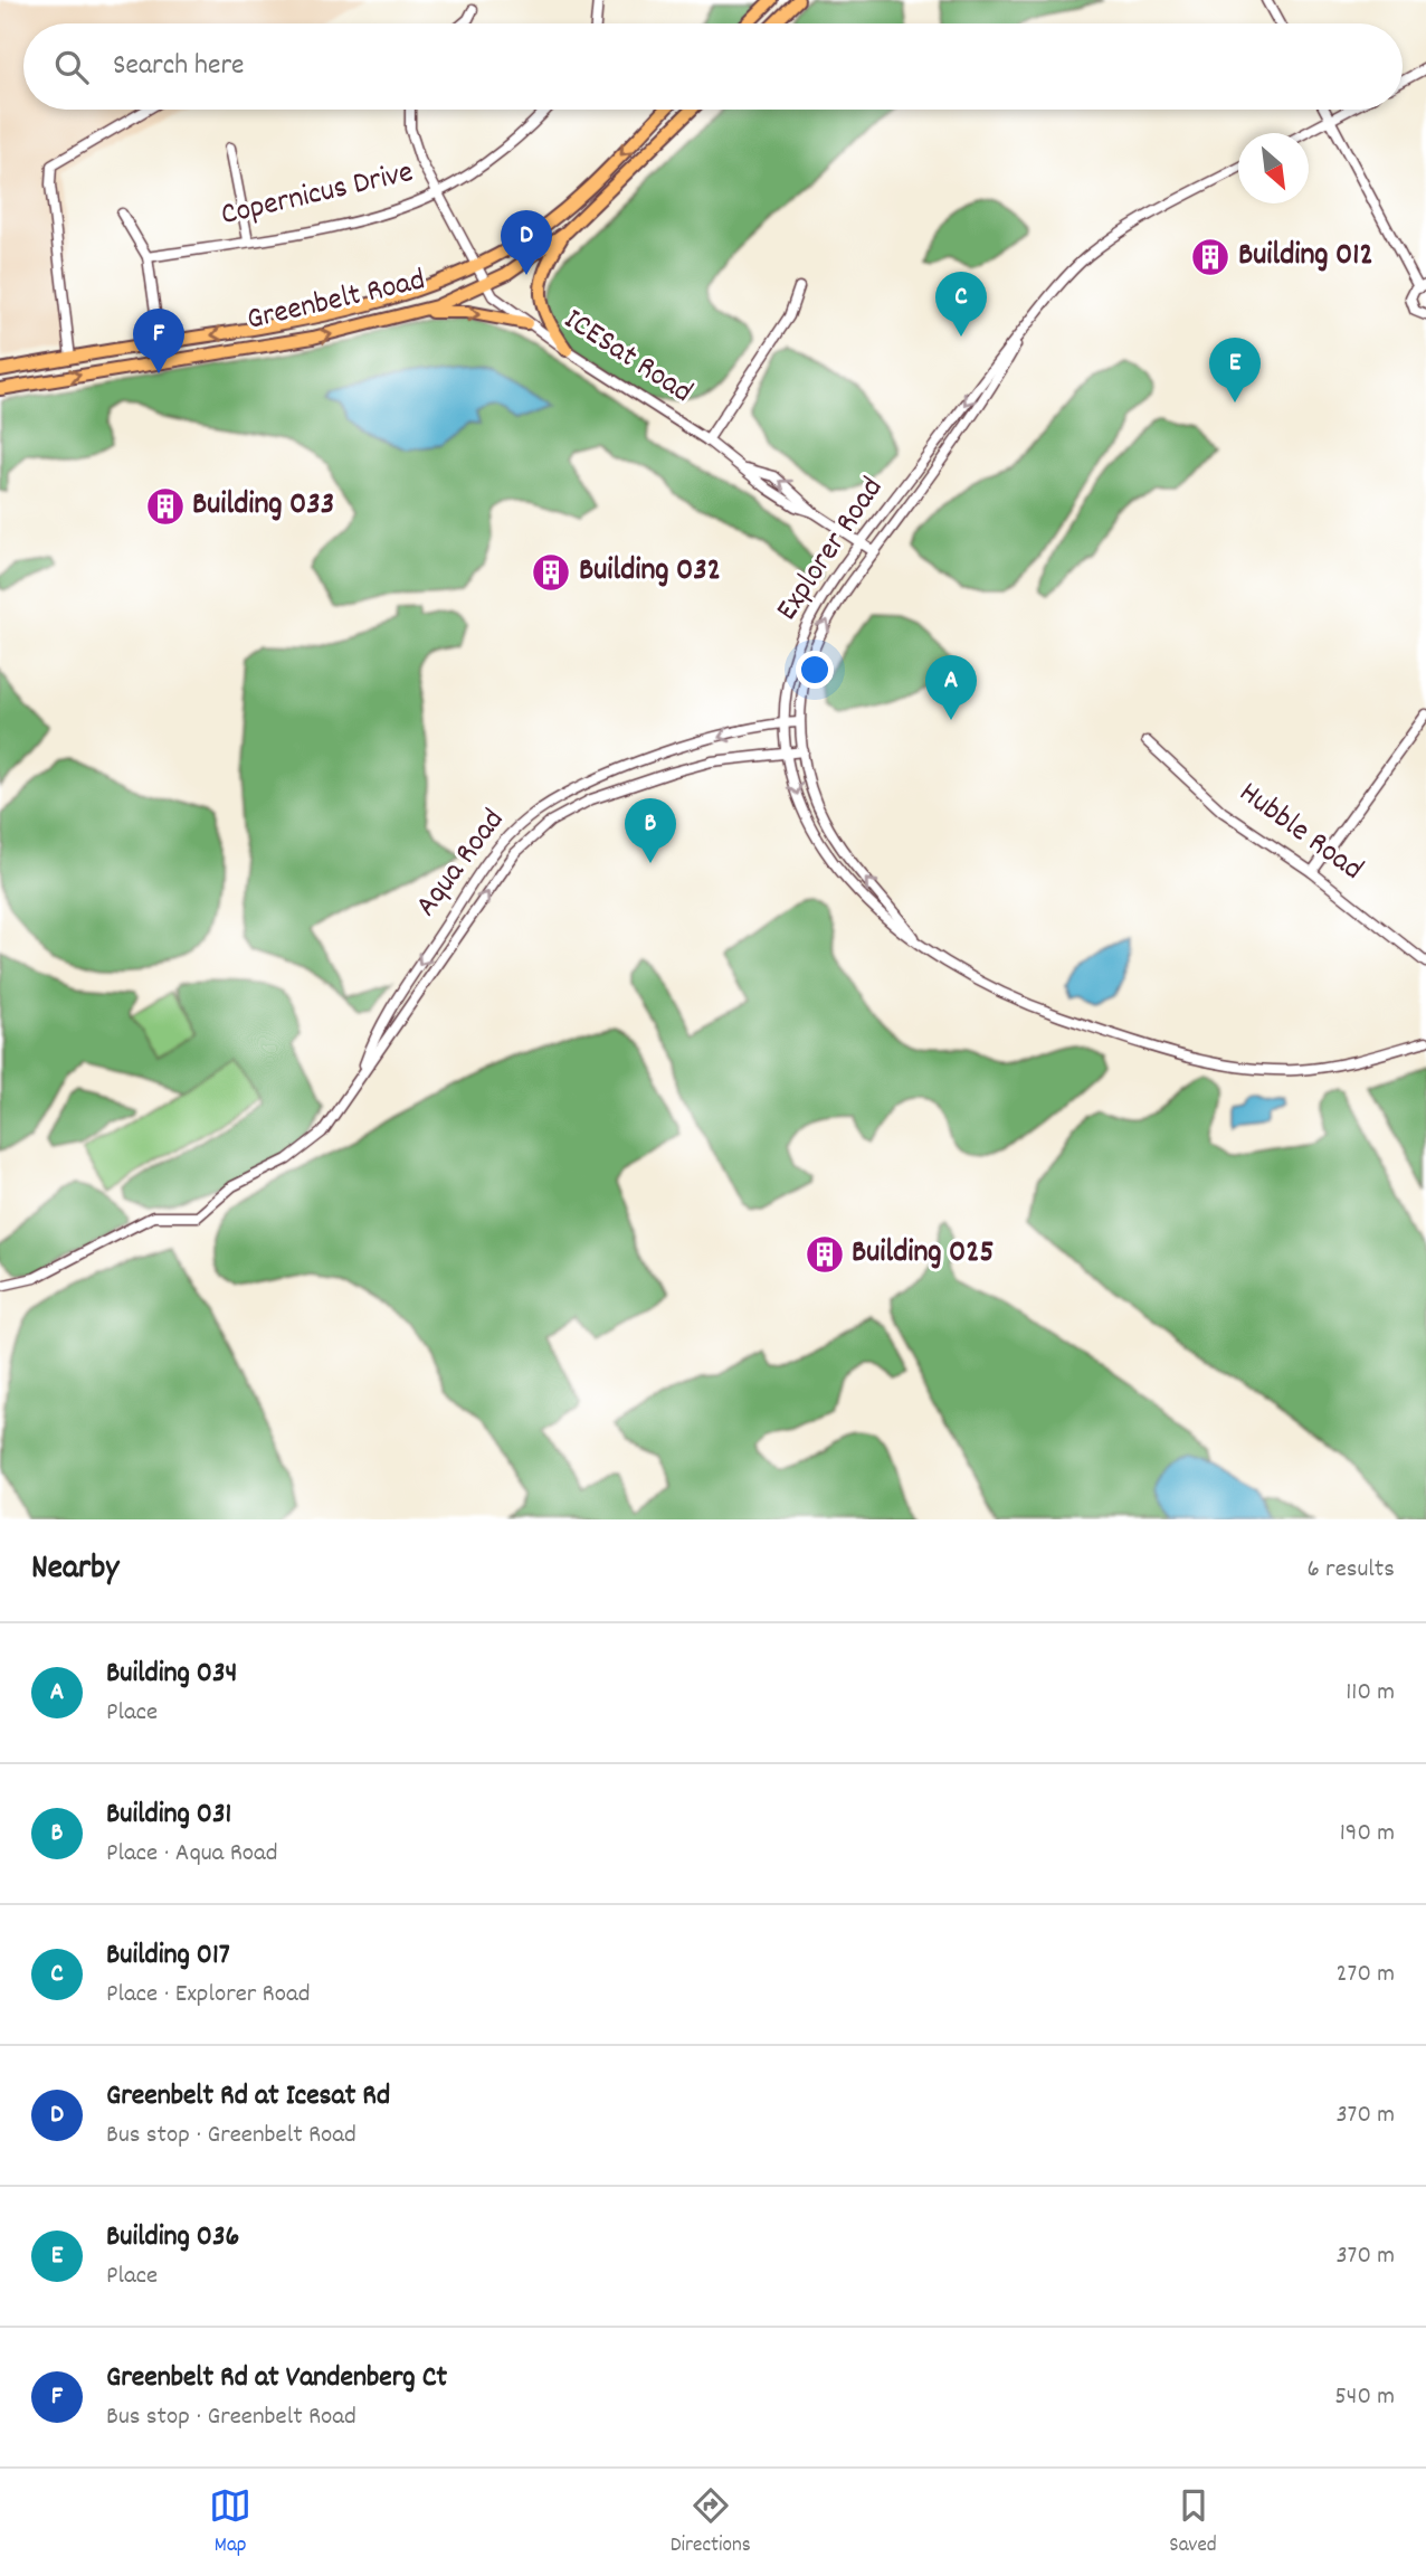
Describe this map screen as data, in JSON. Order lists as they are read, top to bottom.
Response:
{
  "streets": {
    "main road": ["Greenbelt Road"],
    "street": [
      "Copernicus Drive",
      "ICESat Road",
      "Explorer Road",
      "Hubble Road",
      "Aqua Road"
    ]
  },
  "crossings": [
    ["Greenbelt Road", "ICESat Road"],
    ["ICESat Road", "Explorer Road"],
    ["Explorer Road", "Aqua Road"]
  ],
  "places": {
    "building": [
      "Building 012",
      "Building 033",
      "Building 032",
      "Building 025"
    ]
  },
  "north": "bottom right",
  "page": {
    "search": "Search here",
    "pins": [
      "D",
      "C",
      "F",
      "E",
      "A",
      "B"
    ],
    "heading": ["Nearby", "6 results"],
    "list": [
      {
        "mark": "A",
        "name": "Building 034",
        "note": "Place",
        "value": "110 m"
      },
      {
        "mark": "B",
        "name": "Building 031",
        "note": "Place · Aqua Road",
        "value": "190 m"
      },
      {
        "mark": "C",
        "name": "Building 017",
        "note": "Place · Explorer Road",
        "value": "270 m"
      },
      {
        "mark": "D",
        "name": "Greenbelt Rd at Icesat Rd",
        "note": "Bus stop · Greenbelt Road",
        "value": "370 m"
      },
      {
        "mark": "E",
        "name": "Building 036",
        "note": "Place",
        "value": "370 m"
      },
      {
        "mark": "F",
        "name": "Greenbelt Rd at Vandenberg Ct",
        "note": "Bus stop · Greenbelt Road",
        "value": "540 m"
      }
    ],
    "nav": ["Map", "Directions", "Saved"]
  }
}
